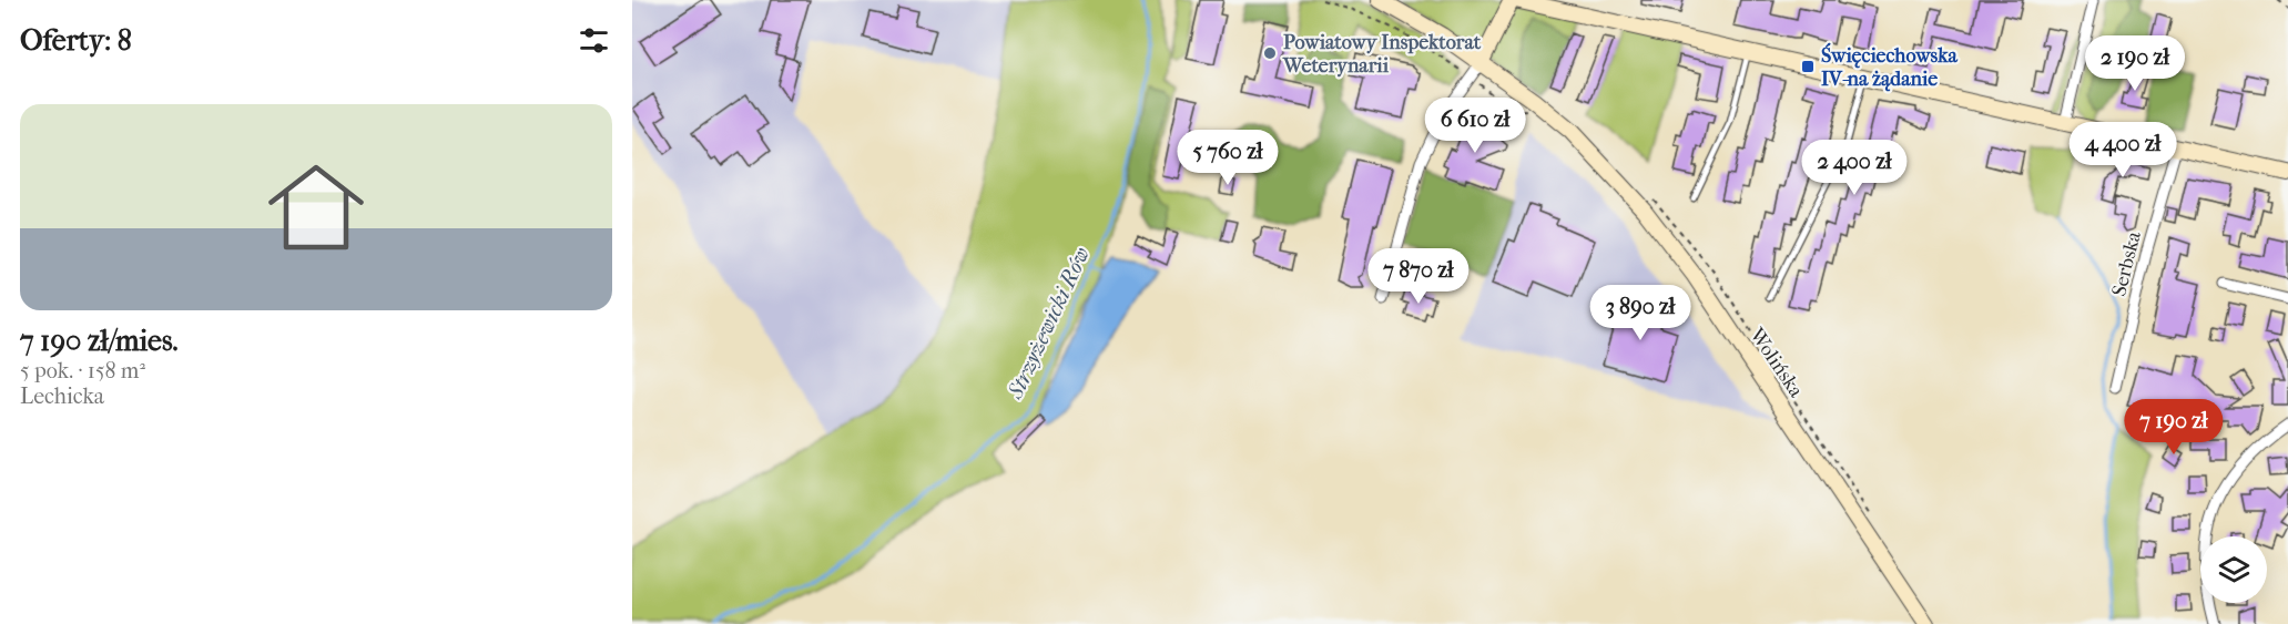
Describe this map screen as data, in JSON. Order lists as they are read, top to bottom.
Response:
{
  "streets": {
    "street": ["Serbska", "Wolińska"]
  },
  "water": ["Strzyżewicki Rów"],
  "places": {
    "other": ["Powiatowy Inspektorat Weterynarii"],
    "transit": ["Święciechowska IV-na żądanie"]
  },
  "page": {
    "heading": "Oferty: 8",
    "price": [
      "2 190 zł",
      "6 610 zł",
      "4 400 zł",
      "5 760 zł",
      "2 400 zł",
      "7 870 zł",
      "3 890 zł",
      "7 190 zł"
    ],
    "list": [
      {
        "name": "7 190 zł/mies.",
        "note": "5 pok. · 158 m² · Lechicka"
      }
    ]
  }
}
